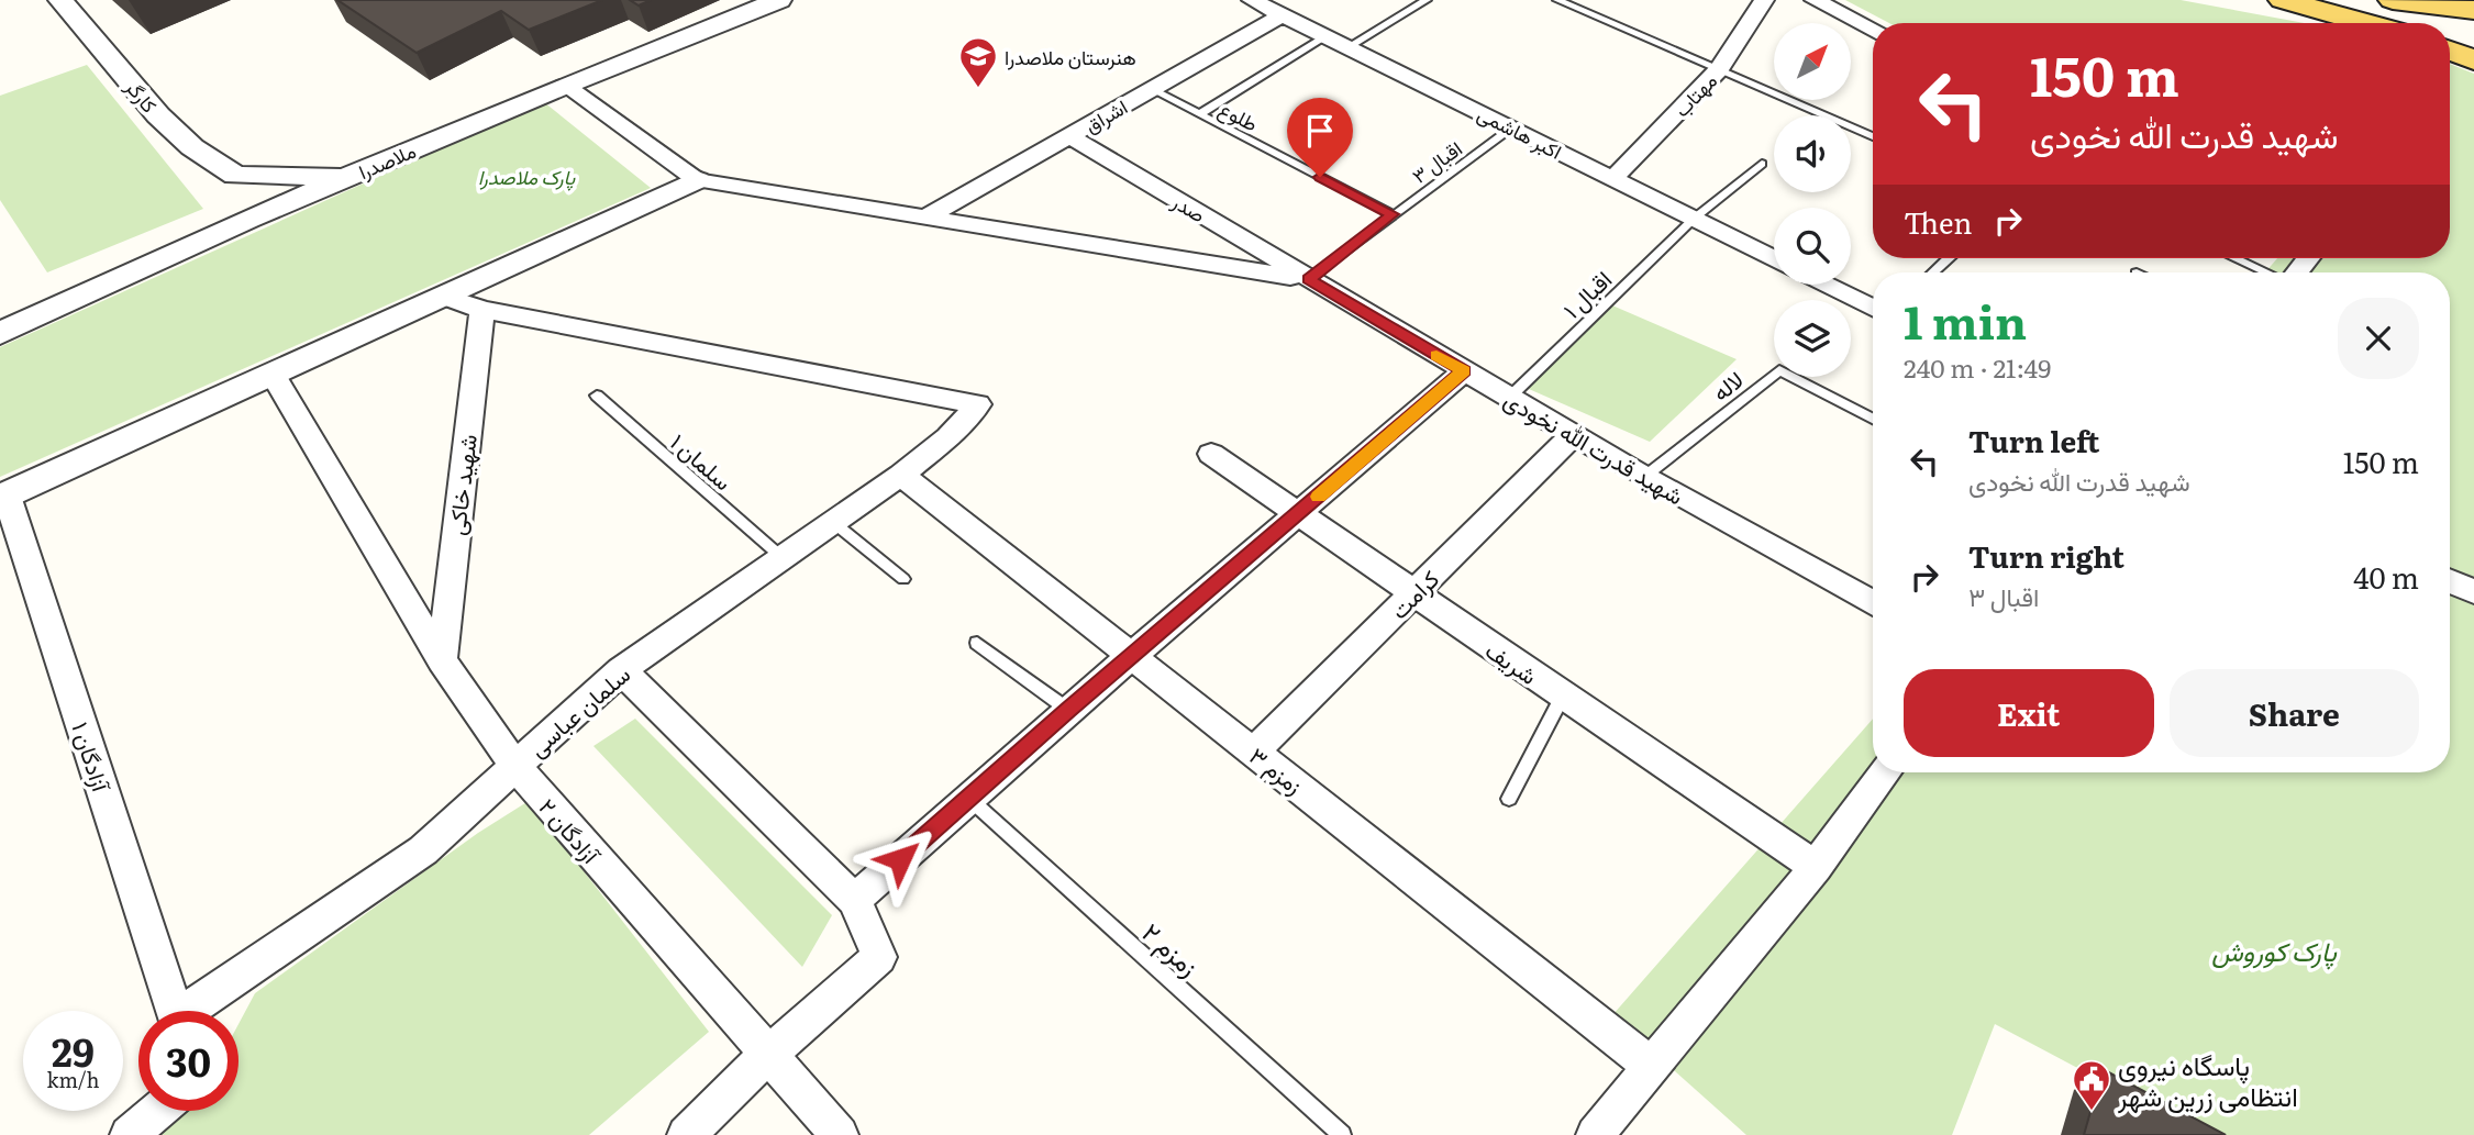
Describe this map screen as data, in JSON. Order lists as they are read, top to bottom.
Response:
{
  "streets": {
    "street": [
      "مهتاب",
      "کارگر",
      "اشراق",
      "اکبر هاشمی",
      "ملاصدرا",
      "صدر",
      "شهید قدرت الله نخودی",
      "شهید خاکی",
      "کرامت",
      "شریف",
      "سلمان عباسی",
      "آزادگان ۱",
      "زمزم ۳",
      "آزادگان ۲"
    ],
    "lane": [
      "طلوع",
      "اقبال ۳",
      "اقبال ۱",
      "لاله",
      "سلمان ۱",
      "زمزم ۲"
    ]
  },
  "crossings": [
    ["مهتاب", "اکبر هاشمی"],
    ["اشراق", "طلوع"],
    ["اشراق", "اکبر هاشمی"],
    ["اشراق", "صدر"],
    ["طلوع", "اقبال ۳"],
    ["اکبر هاشمی", "اقبال ۳"],
    ["اکبر هاشمی", "اقبال ۱"],
    ["اقبال ۳", "صدر"],
    ["اقبال ۳", "شهید قدرت الله نخودی"],
    ["صدر", "شهید قدرت الله نخودی"],
    ["اقبال ۱", "شهید قدرت الله نخودی"],
    ["لاله", "شهید قدرت الله نخودی"],
    ["شهید قدرت الله نخودی", "کرامت"],
    ["سلمان ۱", "سلمان عباسی"],
    ["شهید خاکی", "آزادگان ۲"],
    ["کرامت", "شریف"],
    ["کرامت", "زمزم ۳"],
    ["سلمان عباسی", "زمزم ۳"],
    ["سلمان عباسی", "آزادگان ۲"]
  ],
  "parks": ["پارک ملاصدرا", "پارک کوروش"],
  "places": {
    "school or university": ["هنرستان ملاصدرا"],
    "public building": ["پاسگاه نیروی انتظامی زرین شهر"]
  },
  "north": "top right",
  "page": {
    "turn": ["150 m", "شهید قدرت الله نخودی"],
    "then": "Then",
    "heading": ["1 min", "240 m · 21:49"],
    "list": [
      {
        "name": "Turn left",
        "note": "شهید قدرت الله نخودی",
        "value": "150 m"
      },
      {
        "name": "Turn right",
        "note": "اقبال ۳",
        "value": "40 m"
      }
    ],
    "buttons": ["Exit", "Share"],
    "speed": "29 km/h",
    "limit": "30"
  }
}
